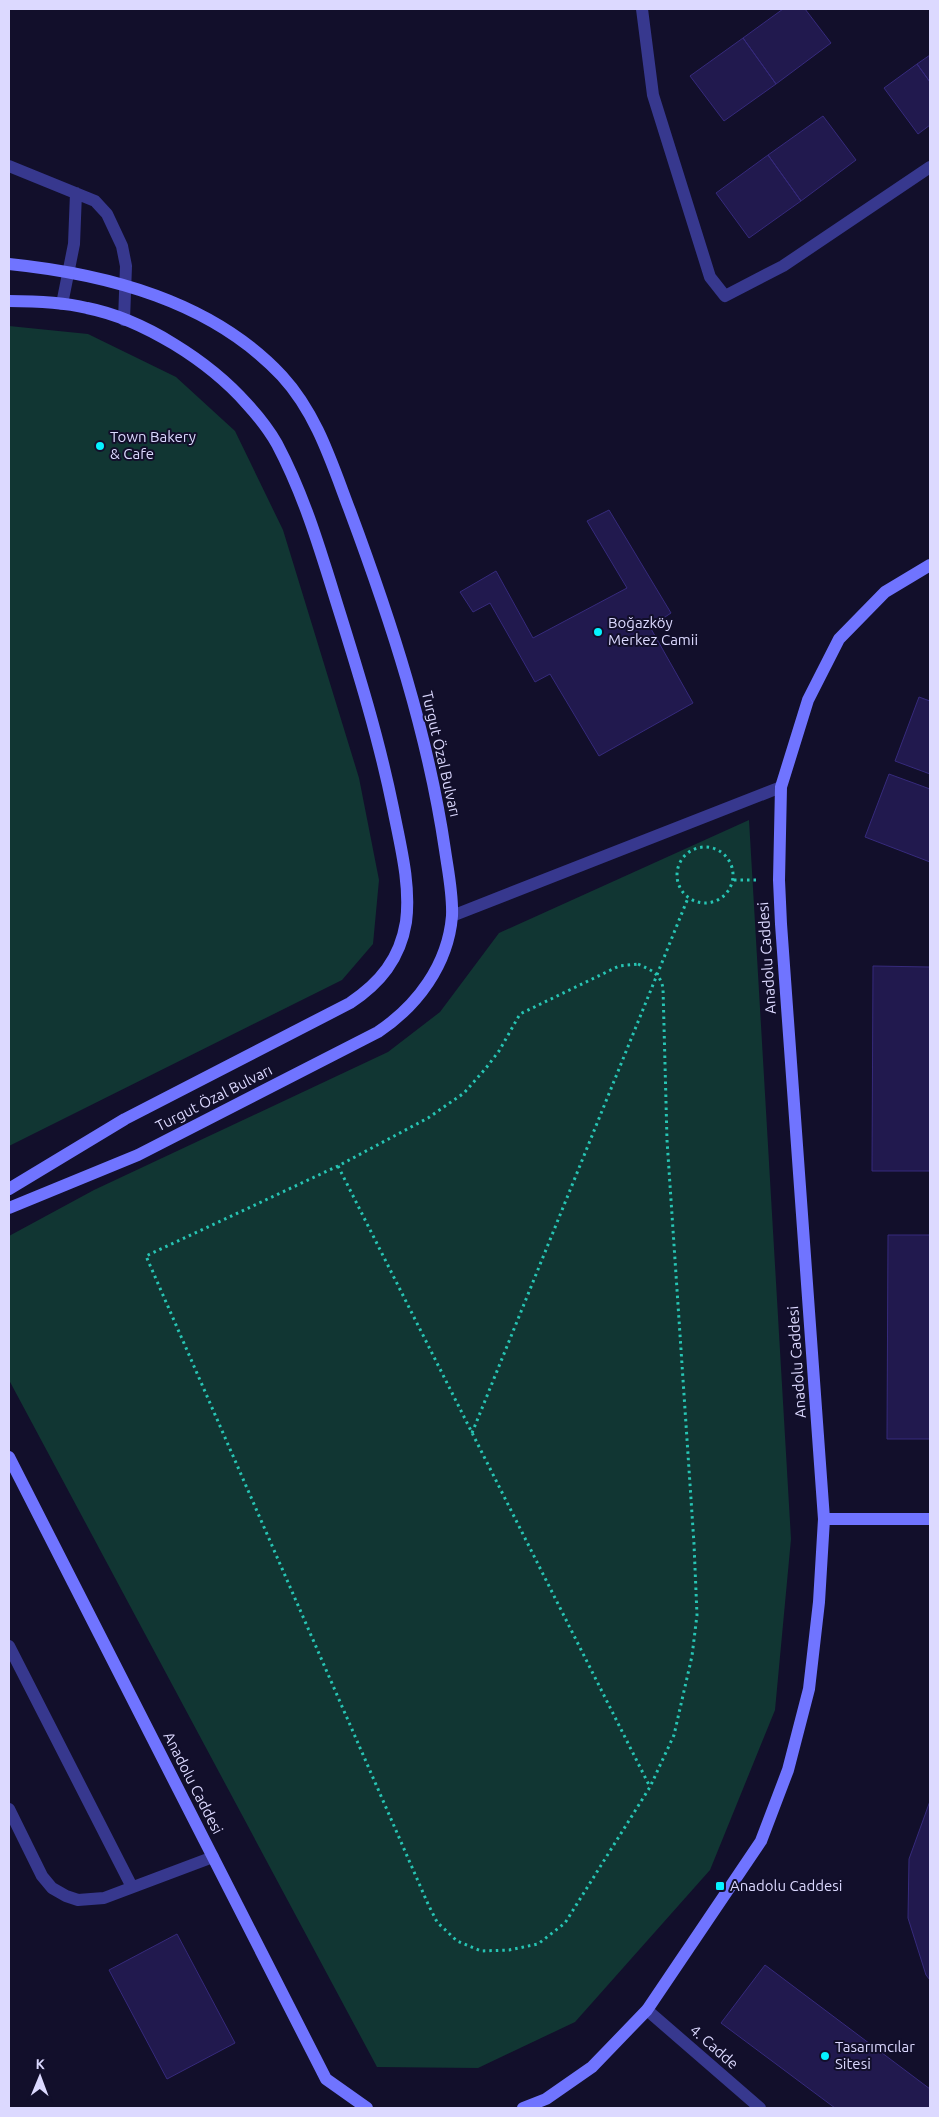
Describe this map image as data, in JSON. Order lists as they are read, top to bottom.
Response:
{
  "streets": {
    "street": ["Turgut Özal Bulvarı", "Anadolu Caddesi", "4. Cadde"]
  },
  "crossings": [
    ["Anadolu Caddesi", "4. Cadde"]
  ],
  "places": {
    "other": ["Town Bakery & Cafe", "Boğazköy Merkez Camii", "Tasarımcılar Sitesi"],
    "transit": ["Anadolu Caddesi"]
  },
  "north": "top"
}
